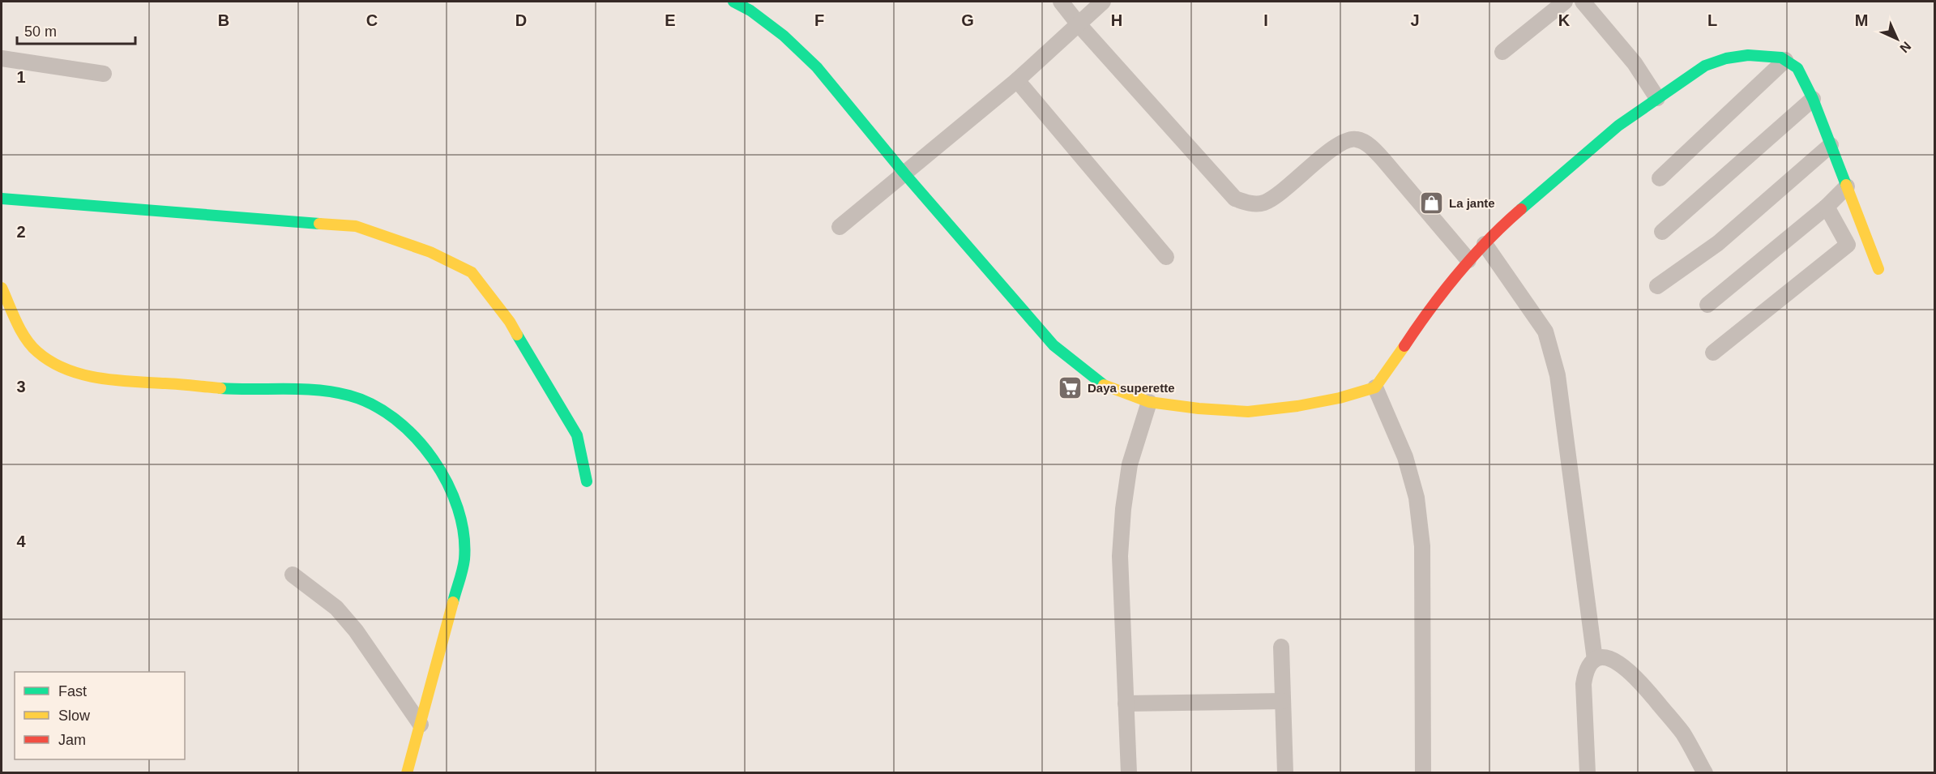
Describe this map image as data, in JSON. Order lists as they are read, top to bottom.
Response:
{
  "places": {
    "shop": ["La jante"],
    "supermarket": ["Daya superette"]
  },
  "legend": ["Fast", "Slow", "Jam"],
  "scale_bar": "50 m",
  "north": "bottom right",
  "grid": {
    "columns": [
      "B",
      "C",
      "D",
      "E",
      "F",
      "G",
      "H",
      "I",
      "J",
      "K",
      "L",
      "M"
    ],
    "rows": [
      "1",
      "2",
      "3",
      "4"
    ]
  }
}
